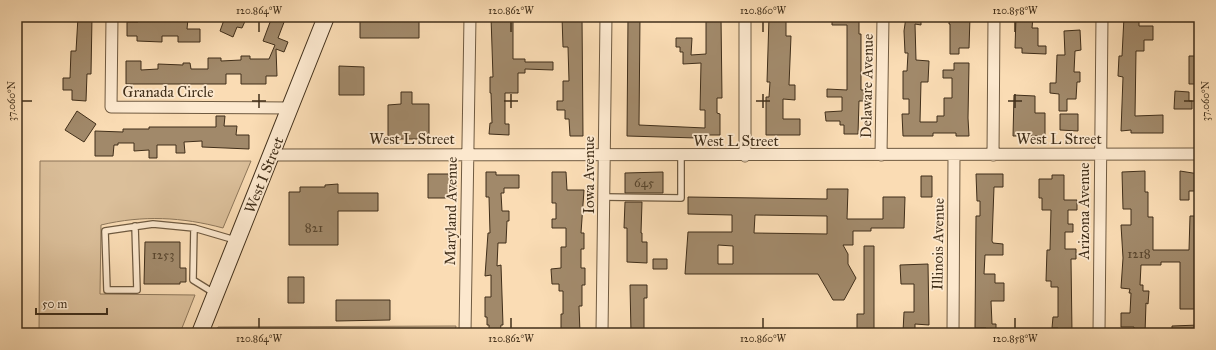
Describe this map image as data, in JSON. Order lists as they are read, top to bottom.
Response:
{
  "streets": {
    "street": [
      "Delaware Avenue",
      "Granada Circle",
      "West L Street",
      "West I Street",
      "Iowa Avenue",
      "Maryland Avenue",
      "Arizona Avenue",
      "Illinois Avenue"
    ]
  },
  "crossings": [
    ["Delaware Avenue", "West L Street"],
    ["Granada Circle", "West I Street"],
    ["West L Street", "West I Street"],
    ["West L Street", "Iowa Avenue"],
    ["West L Street", "Maryland Avenue"],
    ["West L Street", "Arizona Avenue"],
    ["West L Street", "Illinois Avenue"]
  ],
  "house_numbers": [
    "645",
    "821",
    "1218",
    "1253"
  ],
  "scale_bar": "50 m",
  "coordinates": [
    "120.864°W",
    "120.862°W",
    "120.860°W",
    "120.858°W",
    "37.060°N"
  ]
}
